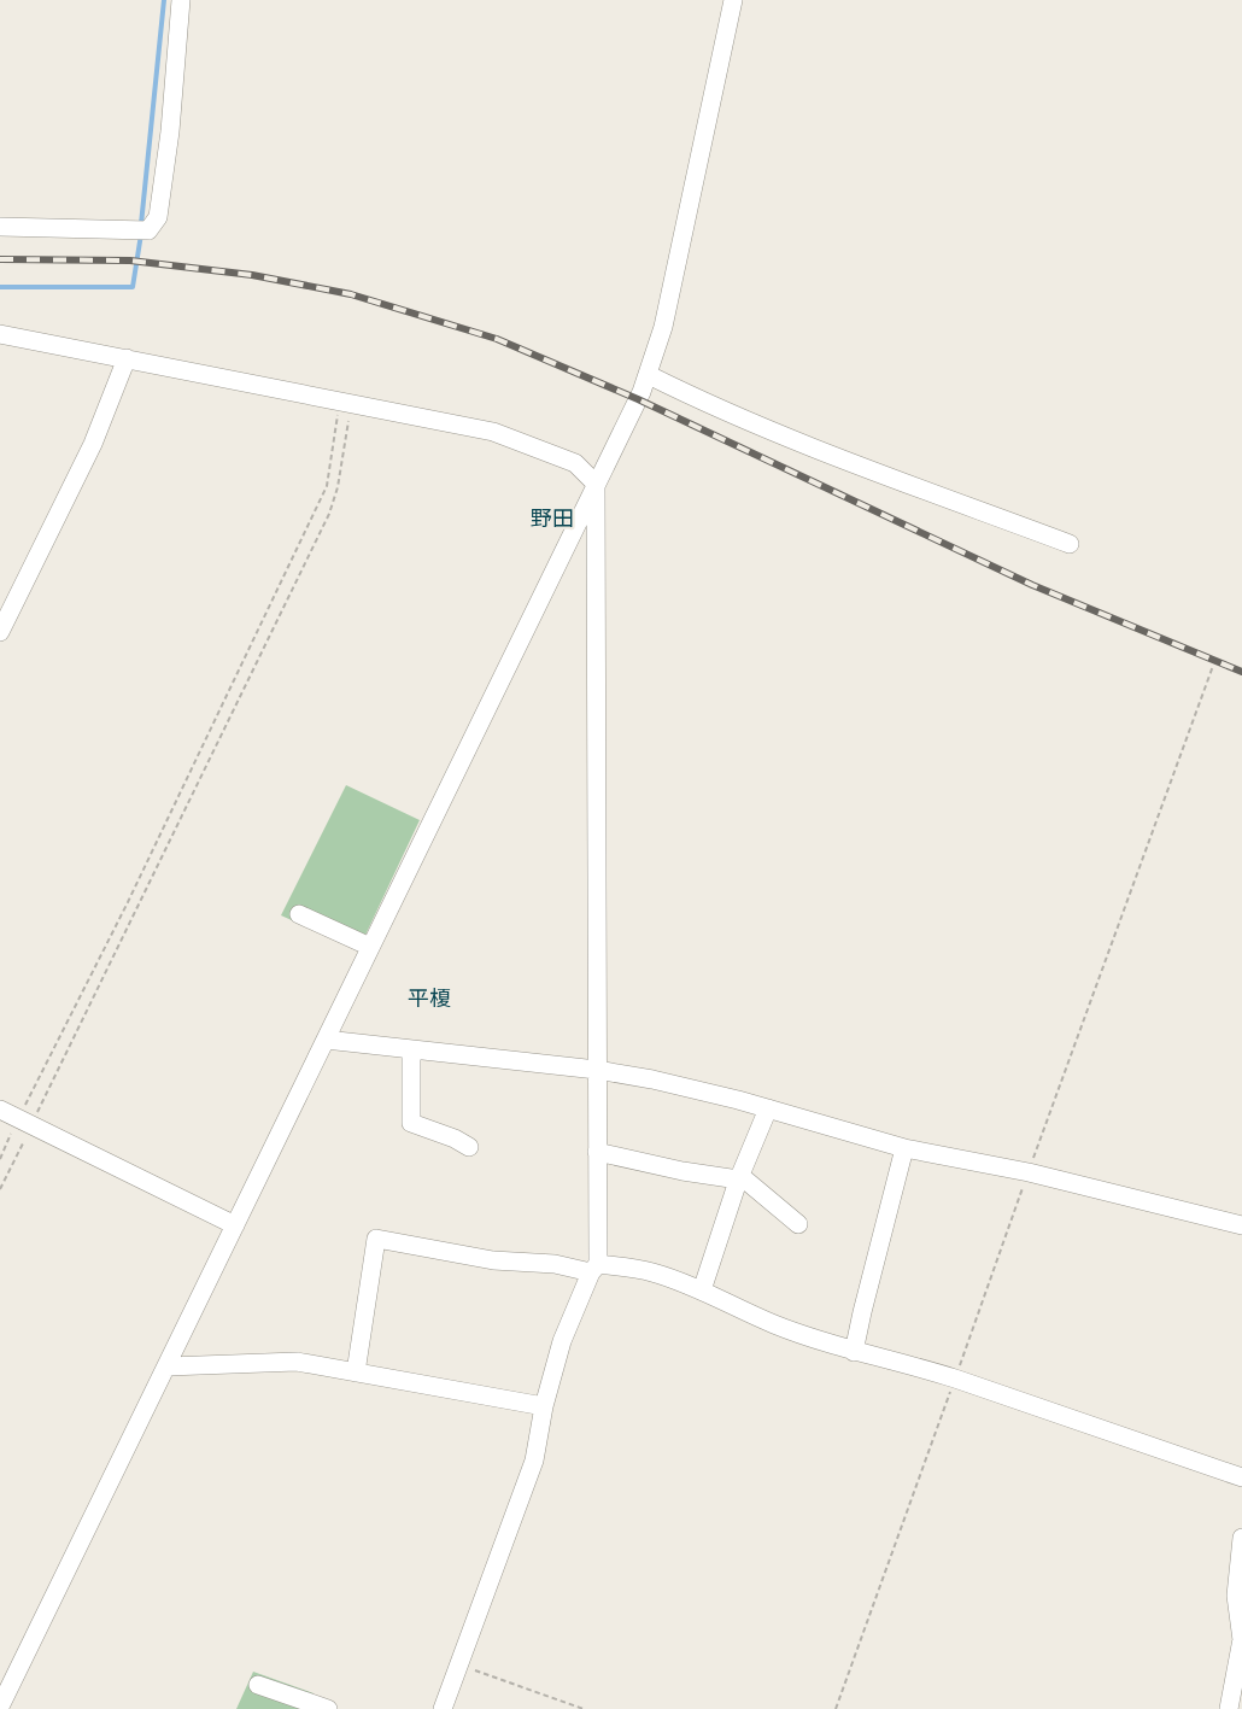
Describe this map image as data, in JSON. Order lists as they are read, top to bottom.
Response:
{
  "districts": ["野田", "平榎"]
}
